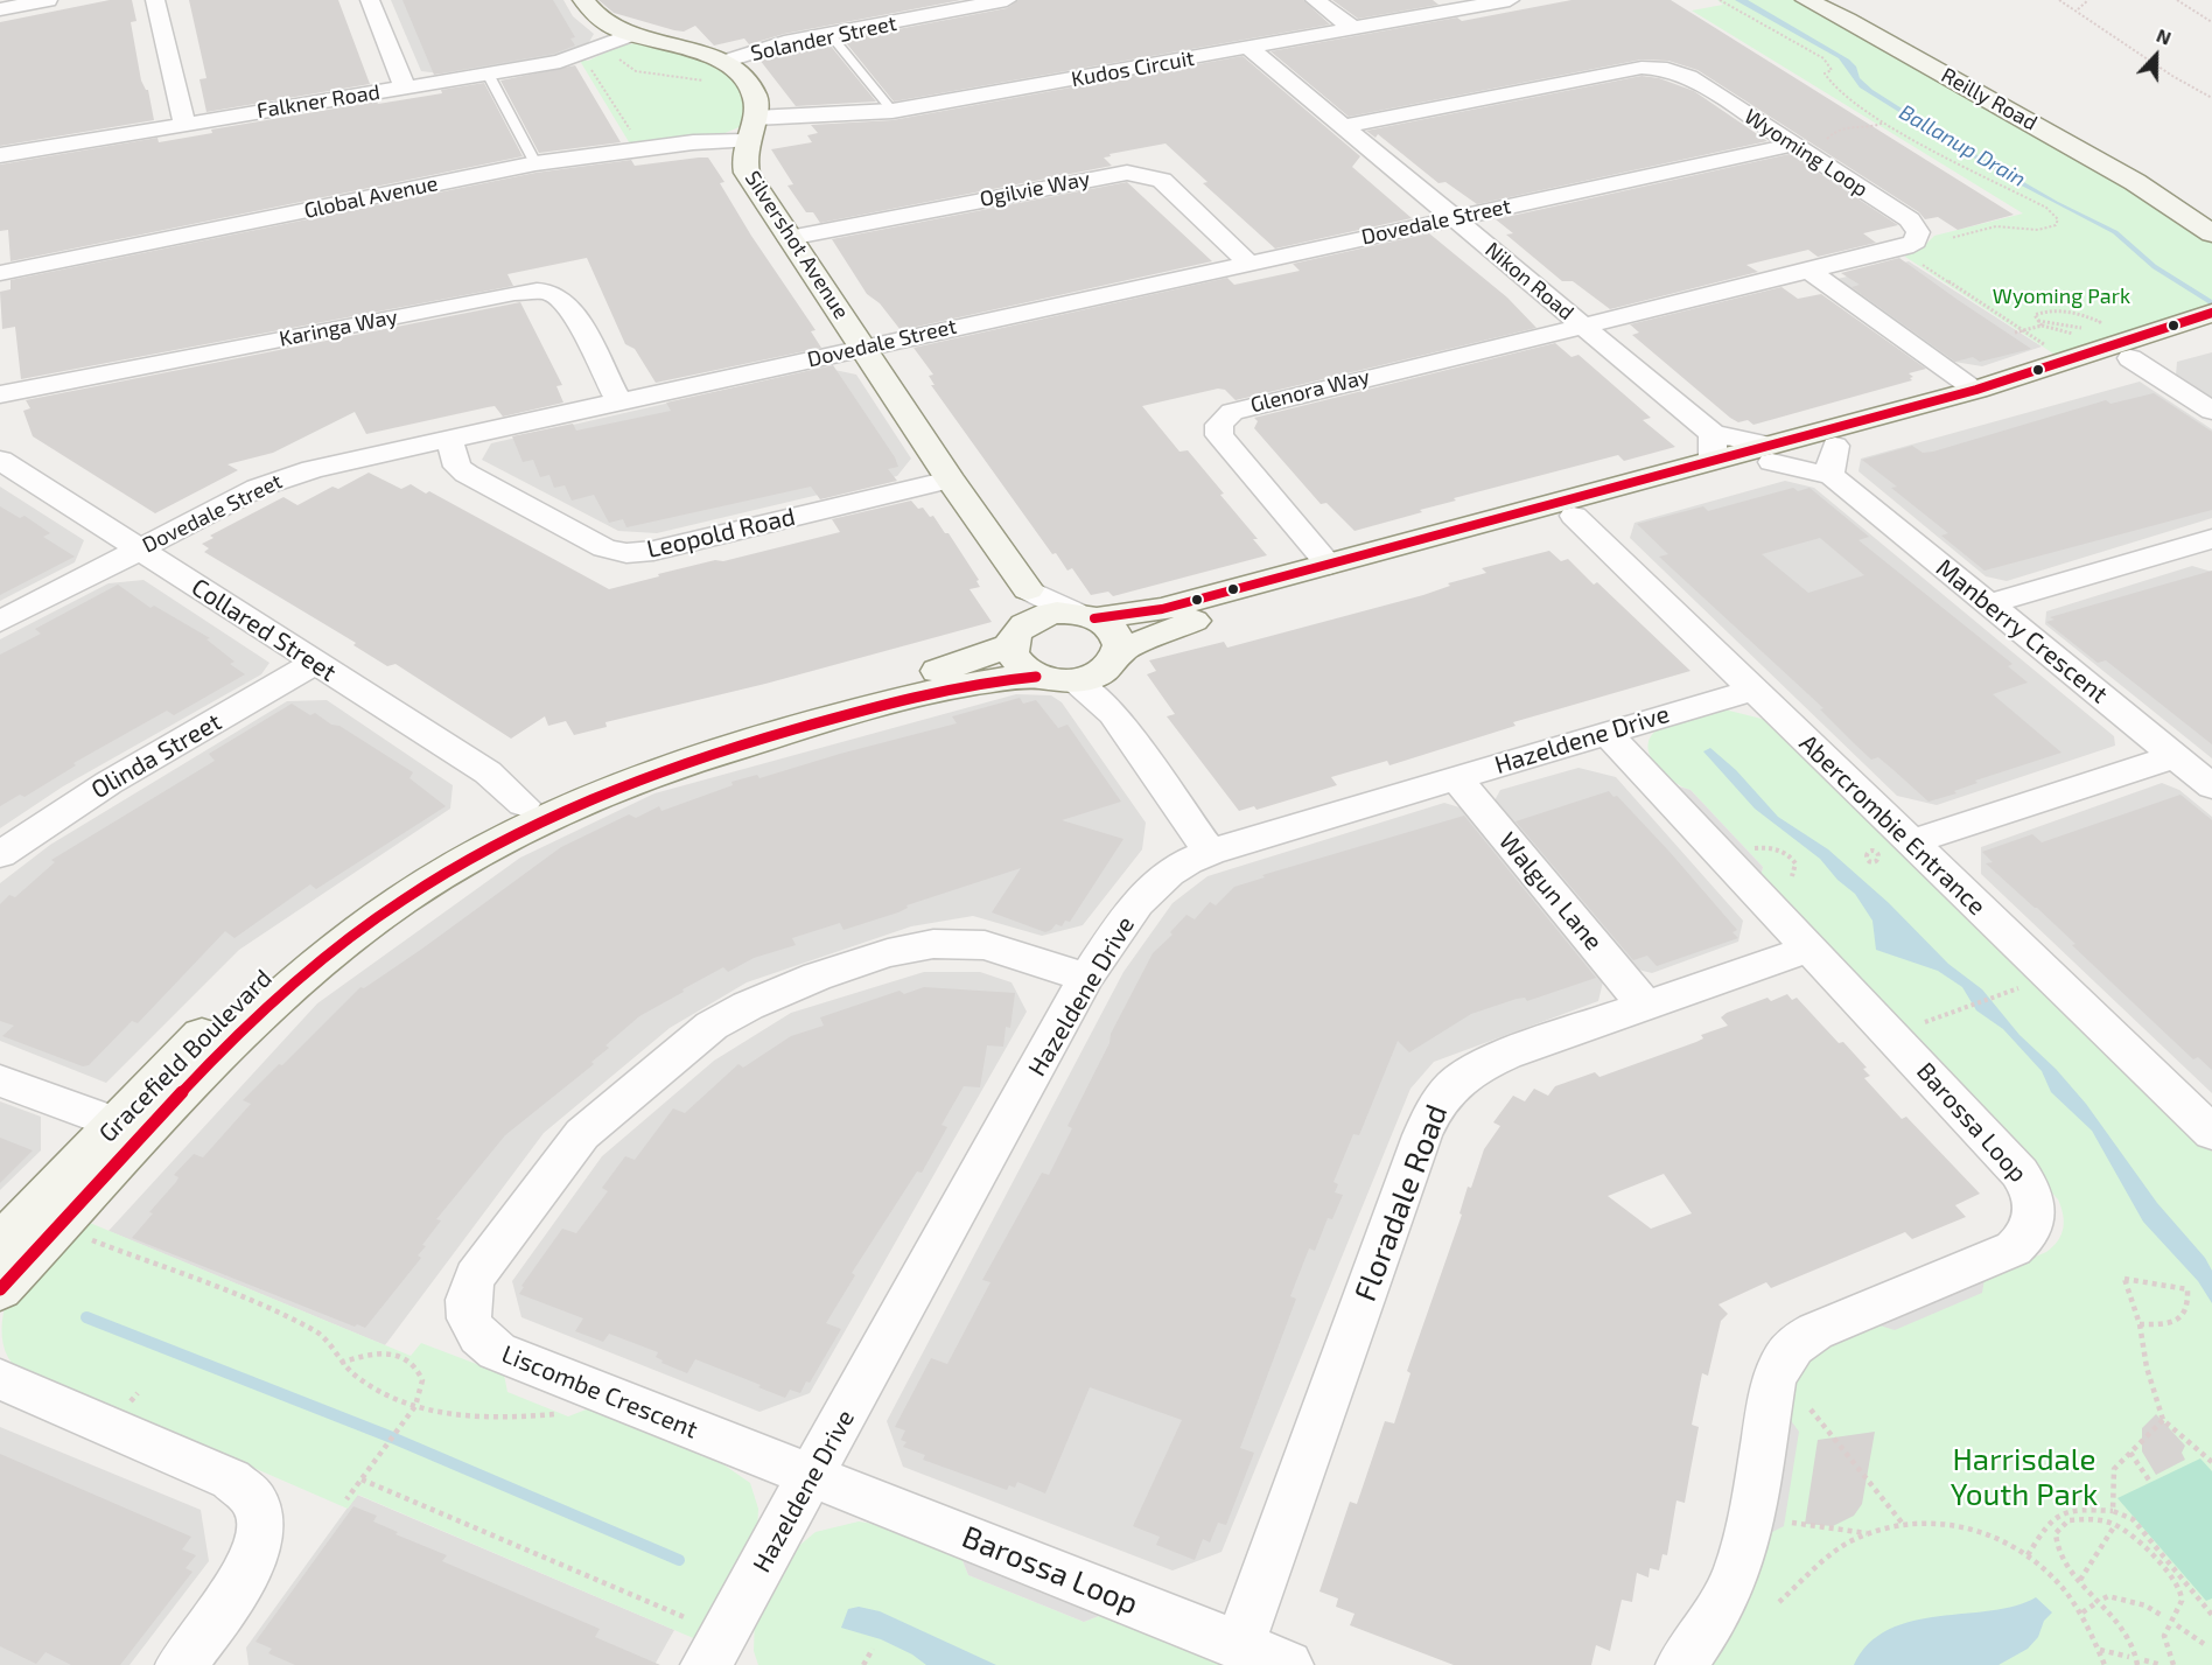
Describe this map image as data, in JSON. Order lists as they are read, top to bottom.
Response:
{
  "streets": {
    "street": [
      "Solander Street",
      "Kudos Circuit",
      "Reilly Road",
      "Falkner Road",
      "Wyoming Loop",
      "Ogilvie Way",
      "Global Avenue",
      "Dovedale Street",
      "Silvershot Avenue",
      "Nikon Road",
      "Karinga Way",
      "Glenora Way",
      "Leopold Road",
      "Collared Street",
      "Manberry Crescent",
      "Hazeldene Drive",
      "Olinda Street",
      "Abercrombie Entrance",
      "Walgun Lane",
      "Gracefield Boulevard",
      "Barossa Loop",
      "Floradale Road",
      "Liscombe Crescent"
    ]
  },
  "crossings": [
    ["Solander Street", "Silvershot Avenue"],
    ["Kudos Circuit", "Global Avenue"],
    ["Kudos Circuit", "Silvershot Avenue"],
    ["Kudos Circuit", "Nikon Road"],
    ["Falkner Road", "Silvershot Avenue"],
    ["Wyoming Loop", "Dovedale Street"],
    ["Wyoming Loop", "Nikon Road"],
    ["Wyoming Loop", "Glenora Way"],
    ["Ogilvie Way", "Dovedale Street"],
    ["Ogilvie Way", "Silvershot Avenue"],
    ["Global Avenue", "Silvershot Avenue"],
    ["Dovedale Street", "Silvershot Avenue"],
    ["Dovedale Street", "Nikon Road"],
    ["Dovedale Street", "Karinga Way"],
    ["Dovedale Street", "Leopold Road"],
    ["Dovedale Street", "Collared Street"],
    ["Silvershot Avenue", "Leopold Road"],
    ["Silvershot Avenue", "Gracefield Boulevard"],
    ["Nikon Road", "Glenora Way"],
    ["Nikon Road", "Gracefield Boulevard"],
    ["Glenora Way", "Gracefield Boulevard"],
    ["Collared Street", "Olinda Street"],
    ["Collared Street", "Gracefield Boulevard"],
    ["Manberry Crescent", "Gracefield Boulevard"],
    ["Hazeldene Drive", "Abercrombie Entrance"],
    ["Hazeldene Drive", "Walgun Lane"],
    ["Hazeldene Drive", "Barossa Loop"],
    ["Hazeldene Drive", "Liscombe Crescent"],
    ["Abercrombie Entrance", "Gracefield Boulevard"],
    ["Walgun Lane", "Floradale Road"],
    ["Barossa Loop", "Floradale Road"],
    ["Barossa Loop", "Liscombe Crescent"]
  ],
  "water": ["Ballanup Drain"],
  "parks": ["Wyoming Park", "Harrisdale Youth Park"],
  "north": "top"
}
